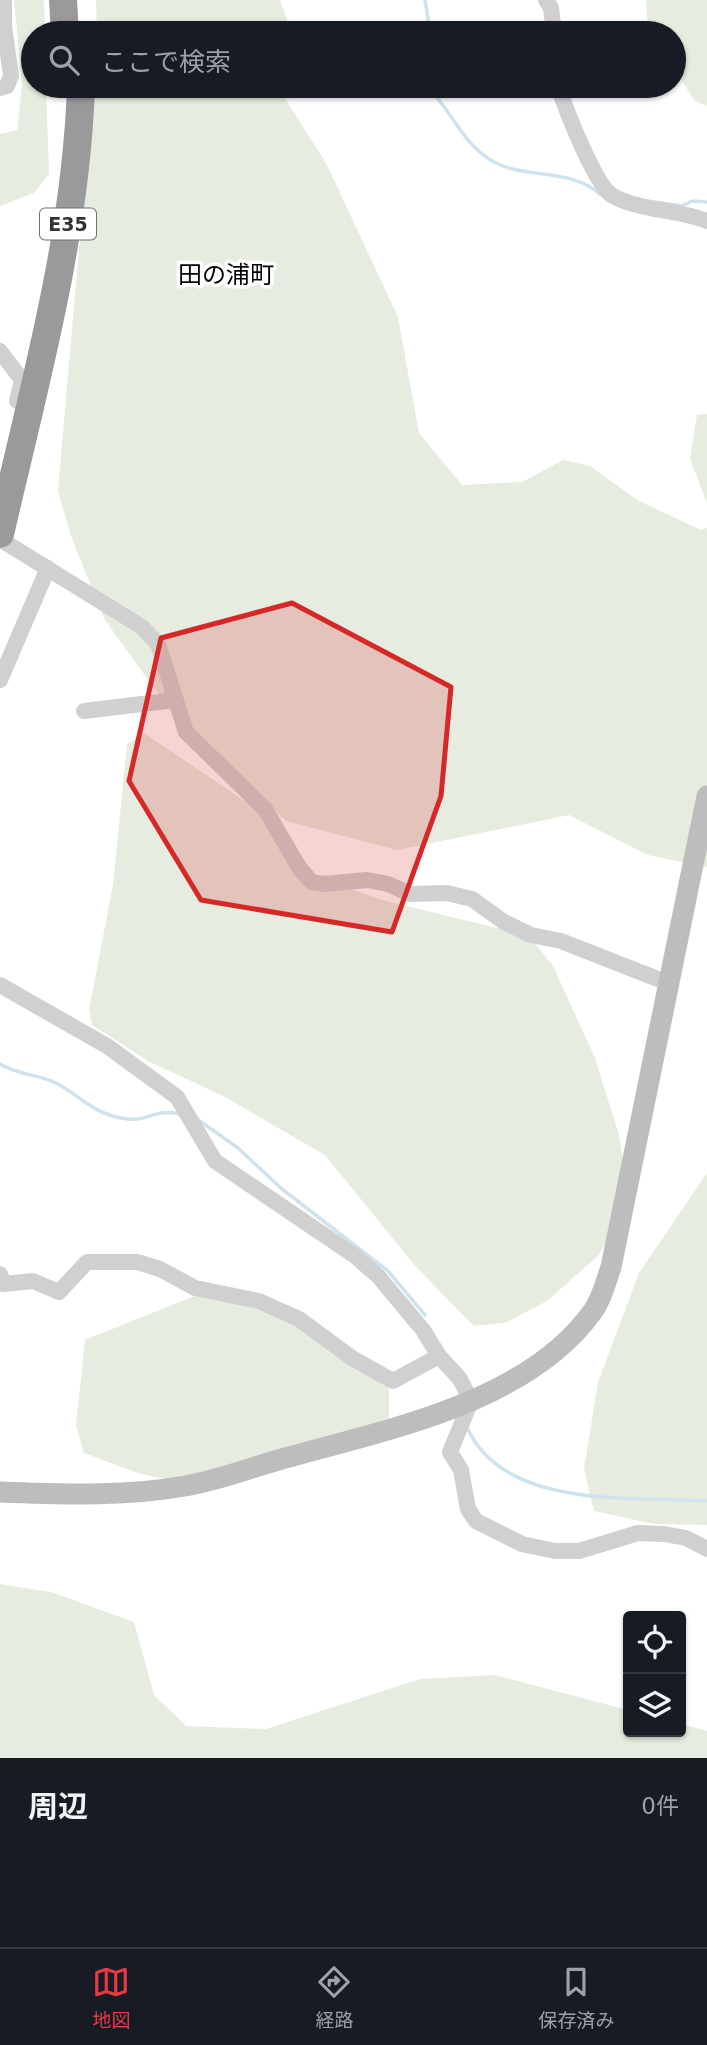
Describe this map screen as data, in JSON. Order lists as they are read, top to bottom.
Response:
{
  "streets": {
    "highway": ["E35"]
  },
  "districts": ["田の浦町"],
  "page": {
    "search": "ここで検索",
    "heading": ["周辺", "0件"],
    "nav": ["地図", "経路", "保存済み"]
  }
}
